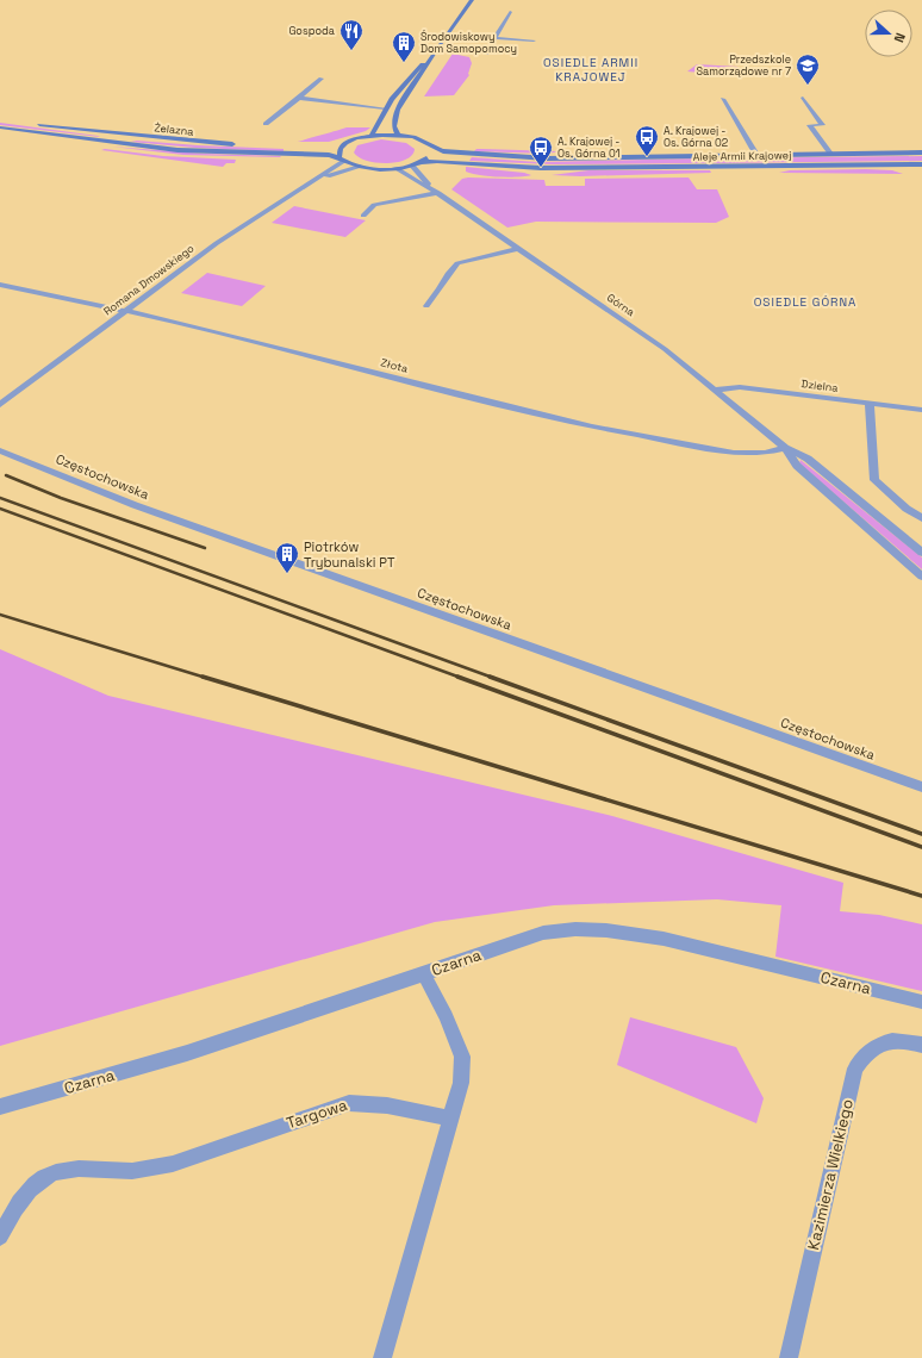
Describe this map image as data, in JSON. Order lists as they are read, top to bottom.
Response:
{
  "streets": {
    "street": [
      "Żelazna",
      "Aleje Armii Krajowej",
      "Romana Dmowskiego",
      "Górna",
      "Złota",
      "Dzielna",
      "Częstochowska",
      "Czarna",
      "Targowa",
      "Kazimierza Wielkiego"
    ]
  },
  "crossings": [
    ["Żelazna", "Aleje Armii Krajowej"],
    ["Żelazna", "Romana Dmowskiego"],
    ["Żelazna", "Górna"],
    ["Romana Dmowskiego", "Złota"],
    ["Górna", "Złota"],
    ["Górna", "Dzielna"]
  ],
  "districts": ["OSIEDLE ARMII KRAJOWEJ", "OSIEDLE GÓRNA"],
  "places": {
    "restaurant": ["Gospoda"],
    "building": ["Środowiskowy Dom Samopomocy", "Piotrków Trybunalski PT"],
    "school or university": ["Przedszkole Samorządowe nr 7"],
    "bus stop": ["A. Krajowej - Os. Górna 02", "A. Krajowej - Os. Górna 01"]
  },
  "north": "right"
}
